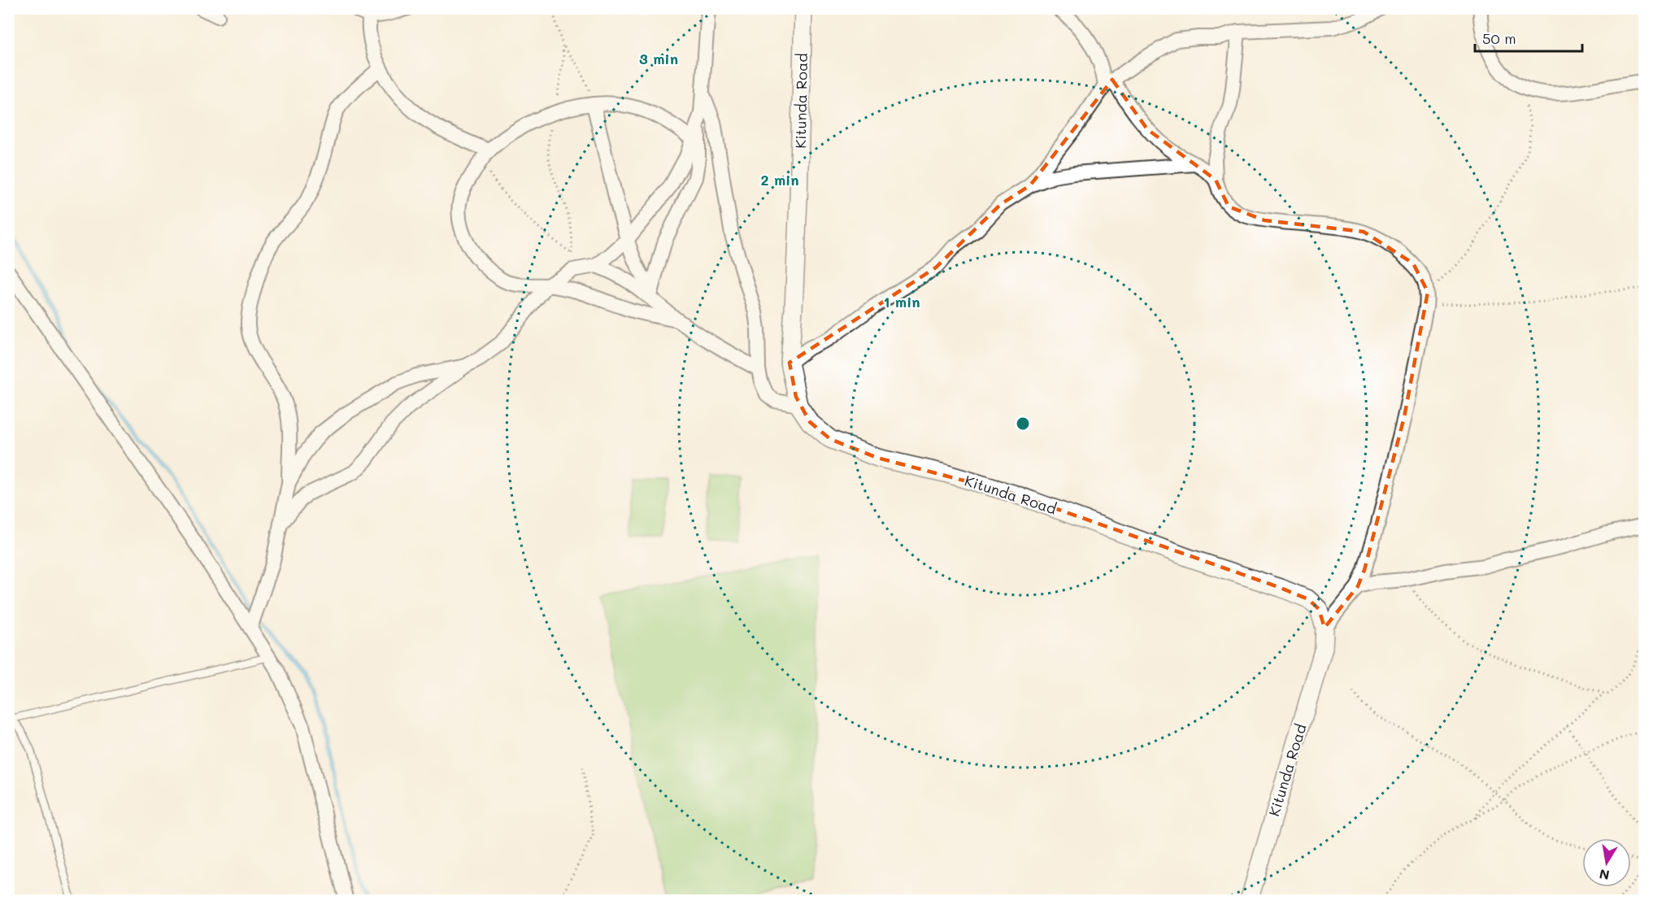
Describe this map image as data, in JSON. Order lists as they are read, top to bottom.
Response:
{
  "streets": {
    "street": ["Kitunda Road"]
  },
  "scale_bar": "50 m",
  "north": "bottom",
  "rings": ["3 min", "2 min", "1 min"]
}
